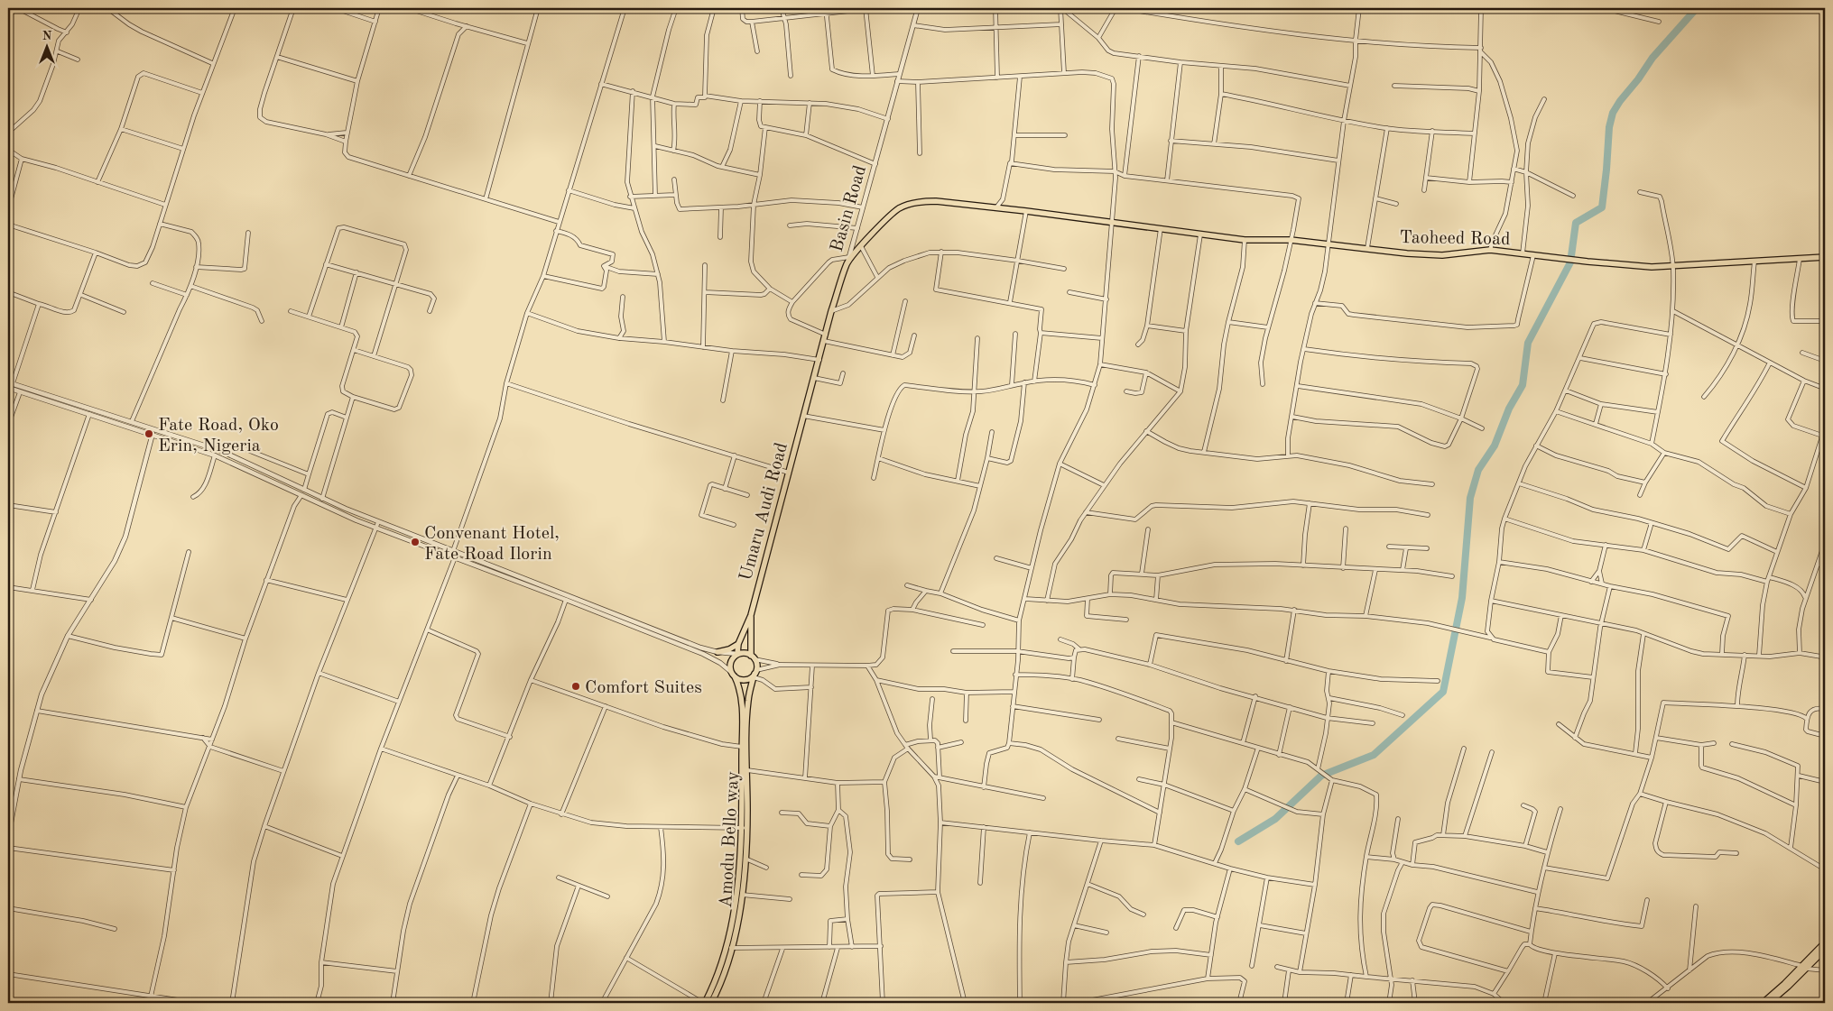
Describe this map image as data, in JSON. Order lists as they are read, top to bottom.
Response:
{
  "streets": {
    "main road": [
      "Basin Road",
      "Taoheed Road",
      "Umaru Audi Road",
      "Amodu Bello way"
    ]
  },
  "crossings": [
    ["Basin Road", "Taoheed Road"],
    ["Basin Road", "Umaru Audi Road"]
  ],
  "places": ["Fate Road, Oko Erin, Nigeria", "Convenant Hotel, Fate Road Ilorin", "Comfort Suites"],
  "north": "top"
}
